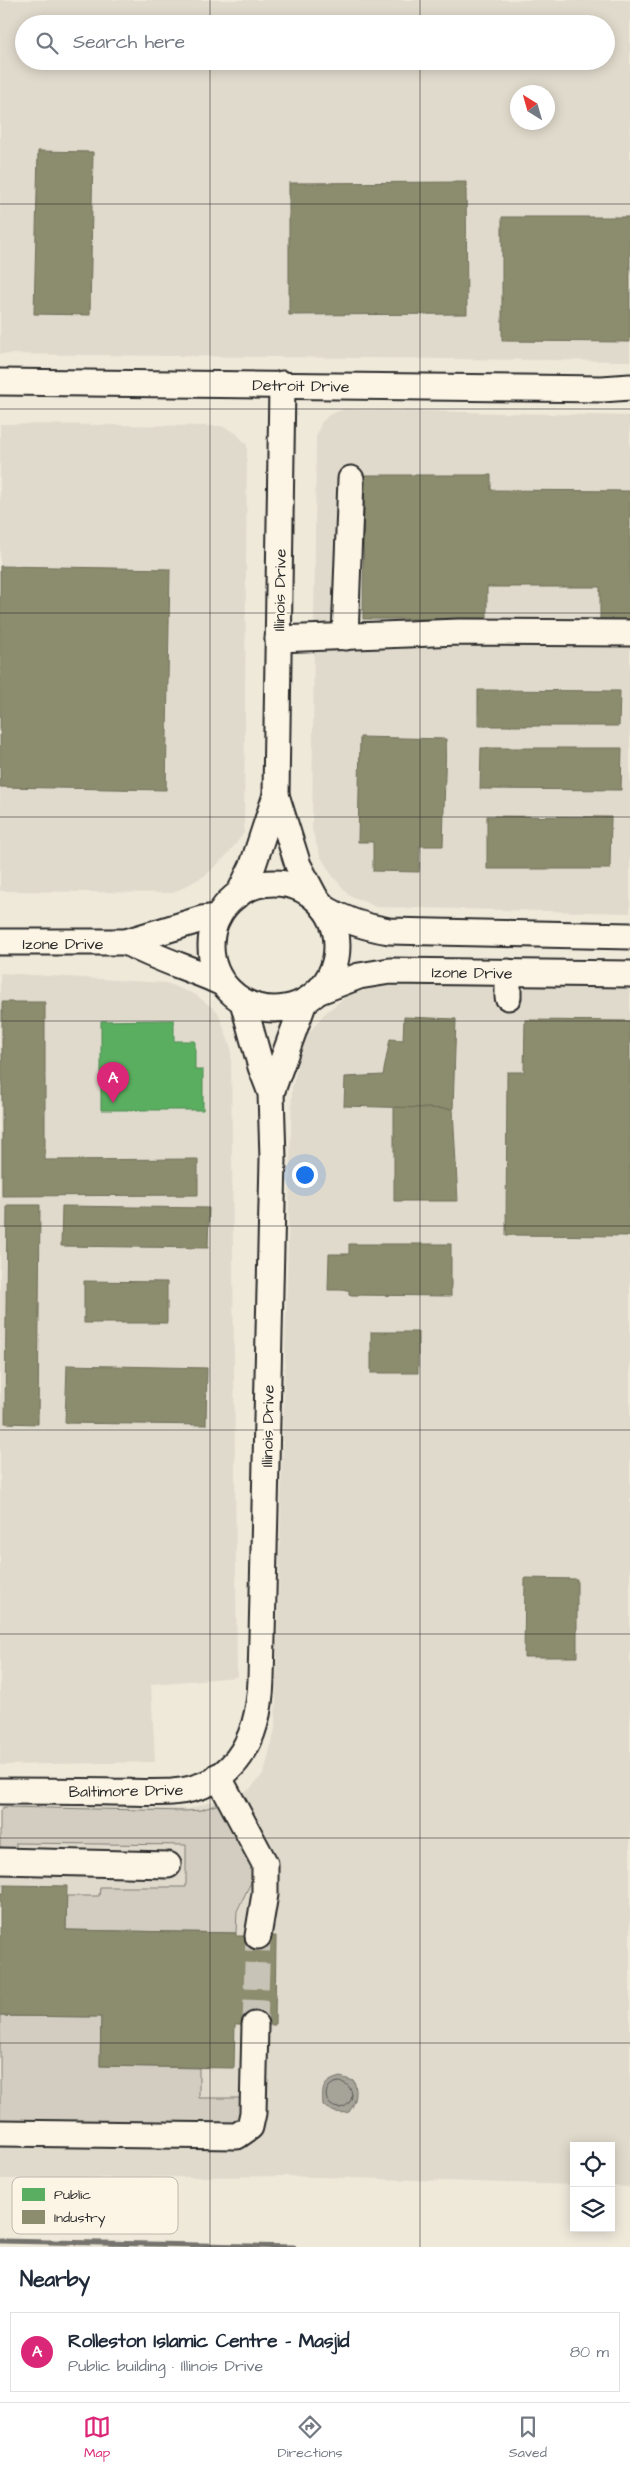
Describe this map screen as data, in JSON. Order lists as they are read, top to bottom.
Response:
{
  "streets": {
    "street": [
      "Detroit Drive",
      "Illinois Drive",
      "Izone Drive",
      "Baltimore Drive"
    ]
  },
  "crossings": [
    ["Detroit Drive", "Illinois Drive"],
    ["Illinois Drive", "Izone Drive"],
    ["Illinois Drive", "Baltimore Drive"]
  ],
  "legend": ["Public", "Industry"],
  "north": "top left",
  "page": {
    "search": "Search here",
    "pins": "A",
    "heading": "Nearby",
    "list": [
      {
        "mark": "A",
        "name": "Rolleston Islamic Centre - Masjid",
        "note": "Public building · Illinois Drive",
        "value": "80 m"
      }
    ],
    "nav": ["Map", "Directions", "Saved"]
  }
}
